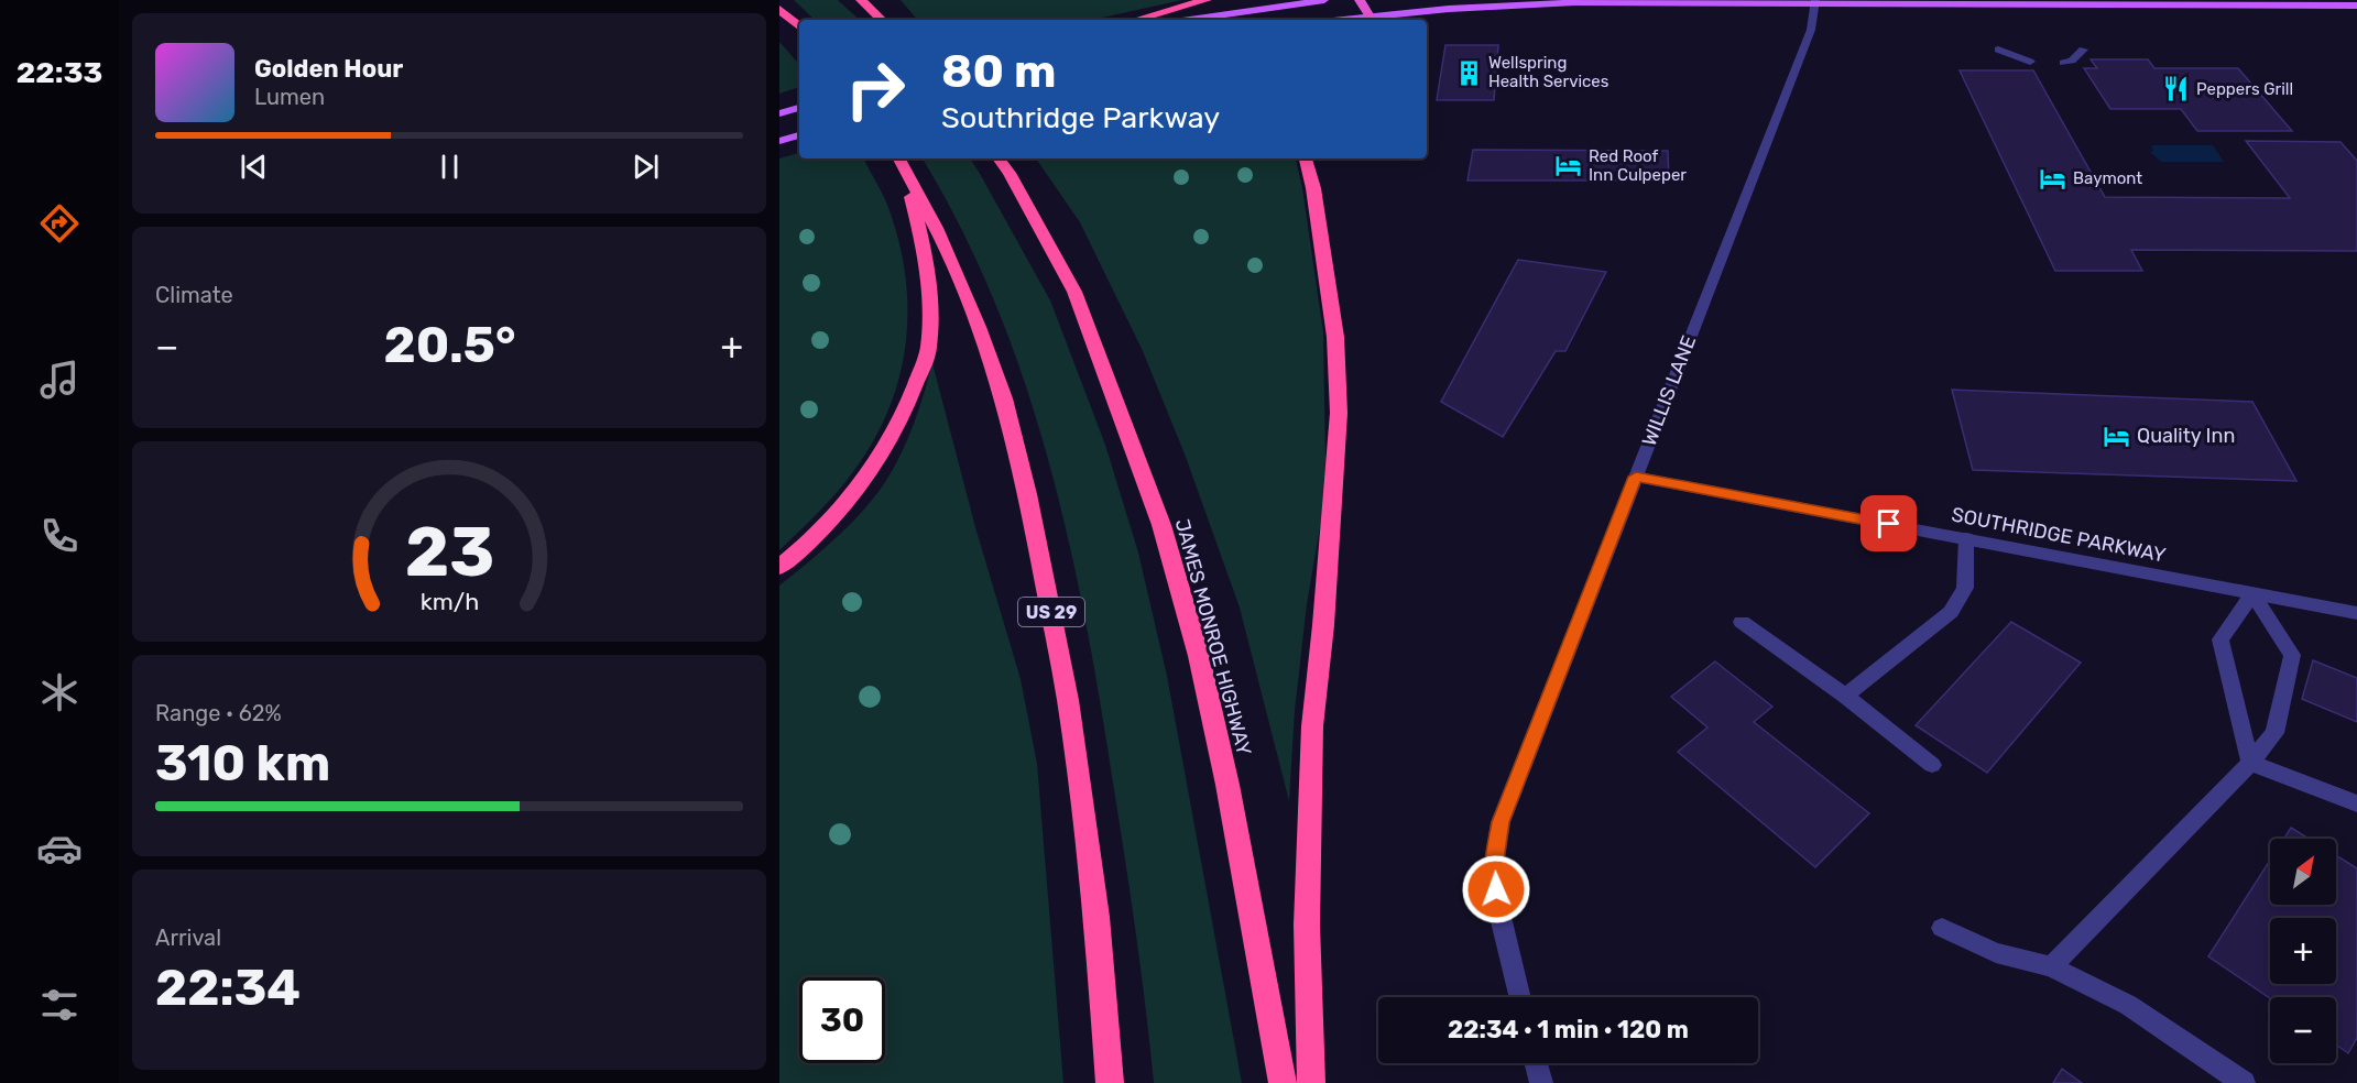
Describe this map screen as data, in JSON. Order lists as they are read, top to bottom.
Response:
{
  "streets": {
    "highway": ["US 29", "JAMES MONROE HIGHWAY"],
    "street": ["WILLIS LANE", "SOUTHRIDGE PARKWAY"]
  },
  "crossings": [
    ["WILLIS LANE", "SOUTHRIDGE PARKWAY"]
  ],
  "places": {
    "building": ["Wellspring Health Services"],
    "restaurant": ["Peppers Grill"],
    "hotel": ["Red Roof Inn Culpeper", "Baymont", "Quality Inn"]
  },
  "north": "top right",
  "page": {
    "tabs": "22:33",
    "turn": ["80 m", "Southridge Parkway"],
    "song": ["Golden Hour", "Lumen"],
    "tile": [
      "Climate",
      ["Range · 62%", "310 km"],
      ["Arrival", "22:34"]
    ],
    "heat": ["−", "20.5°", "+"],
    "map_buttons": ["+", "−"],
    "limit": "30",
    "trip": "22:34 · 1 min · 120 m",
    "gauge": ["23", "km/h"]
  }
}
